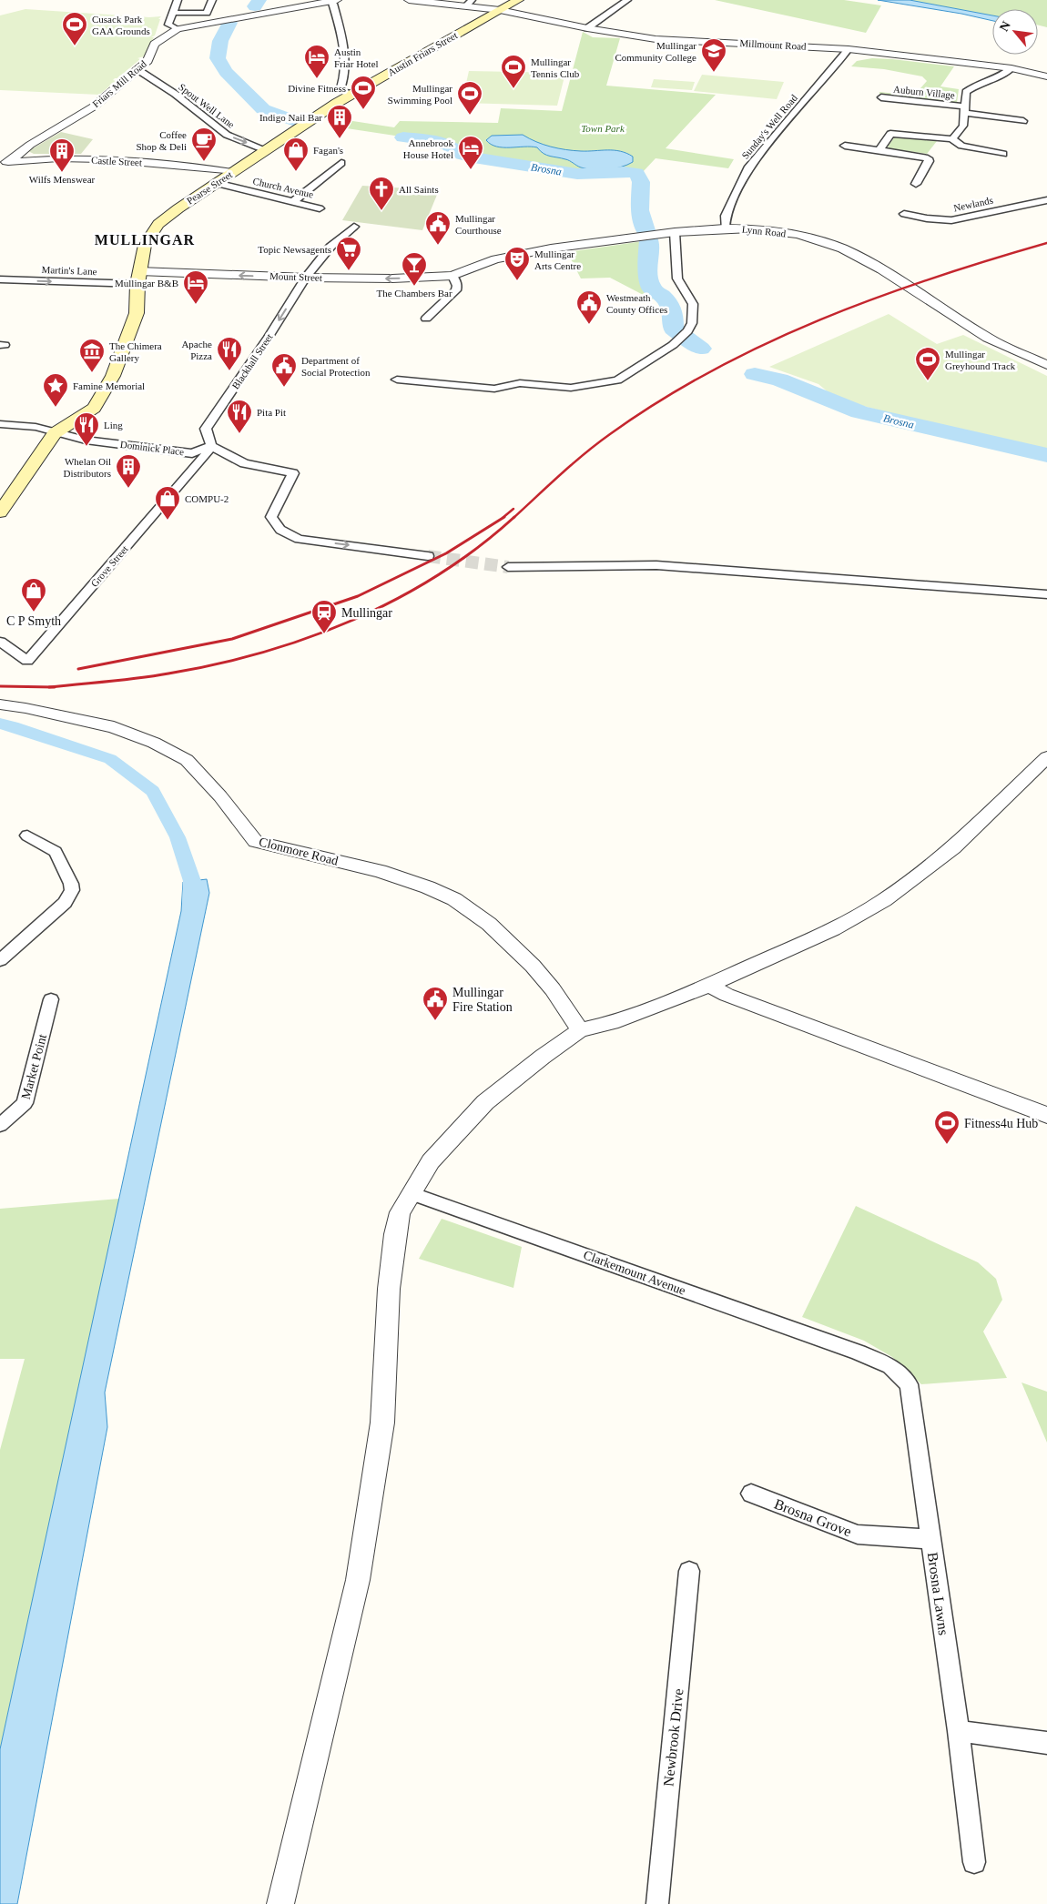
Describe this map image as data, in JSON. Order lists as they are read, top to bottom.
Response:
{
  "streets": {
    "main road": ["Austin Friars Street", "Pearse Street"],
    "street": [
      "Millmount Road",
      "Friars Mill Road",
      "Auburn Village",
      "Spout Well Lane",
      "Sunday's Well Road",
      "Castle Street",
      "Church Avenue",
      "Newlands",
      "Lynn Road",
      "Martin's Lane",
      "Mount Street",
      "Blackhall Street",
      "Dominick Place",
      "Grove Street",
      "Clonmore Road",
      "Market Point",
      "Clarkemount Avenue",
      "Brosna Grove",
      "Brosna Lawns",
      "Newbrook Drive"
    ]
  },
  "crossings": [
    ["Millmount Road", "Austin Friars Street"],
    ["Millmount Road", "Auburn Village"],
    ["Millmount Road", "Sunday's Well Road"],
    ["Austin Friars Street", "Pearse Street"],
    ["Friars Mill Road", "Spout Well Lane"],
    ["Friars Mill Road", "Castle Street"],
    ["Spout Well Lane", "Pearse Street"],
    ["Sunday's Well Road", "Lynn Road"],
    ["Castle Street", "Pearse Street"],
    ["Pearse Street", "Church Avenue"],
    ["Pearse Street", "Martin's Lane"],
    ["Pearse Street", "Mount Street"],
    ["Pearse Street", "Dominick Place"],
    ["Lynn Road", "Mount Street"],
    ["Martin's Lane", "Mount Street"],
    ["Mount Street", "Blackhall Street"],
    ["Blackhall Street", "Dominick Place"],
    ["Blackhall Street", "Grove Street"],
    ["Dominick Place", "Grove Street"],
    ["Clarkemount Avenue", "Brosna Lawns"],
    ["Brosna Grove", "Brosna Lawns"]
  ],
  "one_way": [
    "Spout Well Lane",
    "Martin's Lane",
    "Mount Street",
    "Blackhall Street"
  ],
  "districts": ["MULLINGAR"],
  "water": ["Brosna"],
  "parks": ["Town Park"],
  "places": {
    "sports": [
      "Cusack Park GAA Grounds",
      "Mullingar Tennis Club",
      "Divine Fitness",
      "Mullingar Swimming Pool",
      "Mullingar Greyhound Track",
      "Fitness4u Hub"
    ],
    "school or university": ["Mullingar Community College"],
    "hotel": ["Austin Friar Hotel", "Annebrook House Hotel", "Mullingar B&B"],
    "building": ["Indigo Nail Bar", "Wilfs Menswear", "Whelan Oil Distributors"],
    "cafe": ["Coffee Shop & Deli"],
    "shop": ["Fagan's", "COMPU-2", "C P Smyth"],
    "church": ["All Saints"],
    "public building": [
      "Mullingar Courthouse",
      "Westmeath County Offices",
      "Department of Social Protection",
      "Mullingar Fire Station"
    ],
    "supermarket": ["Topic Newsagents"],
    "theatre": ["Mullingar Arts Centre"],
    "bar": ["The Chambers Bar"],
    "restaurant": ["Apache Pizza", "Pita Pit", "Ling"],
    "museum": ["The Chimera Gallery"],
    "place": ["Famine Memorial"],
    "station": ["Mullingar"]
  },
  "north": "top left"
}
